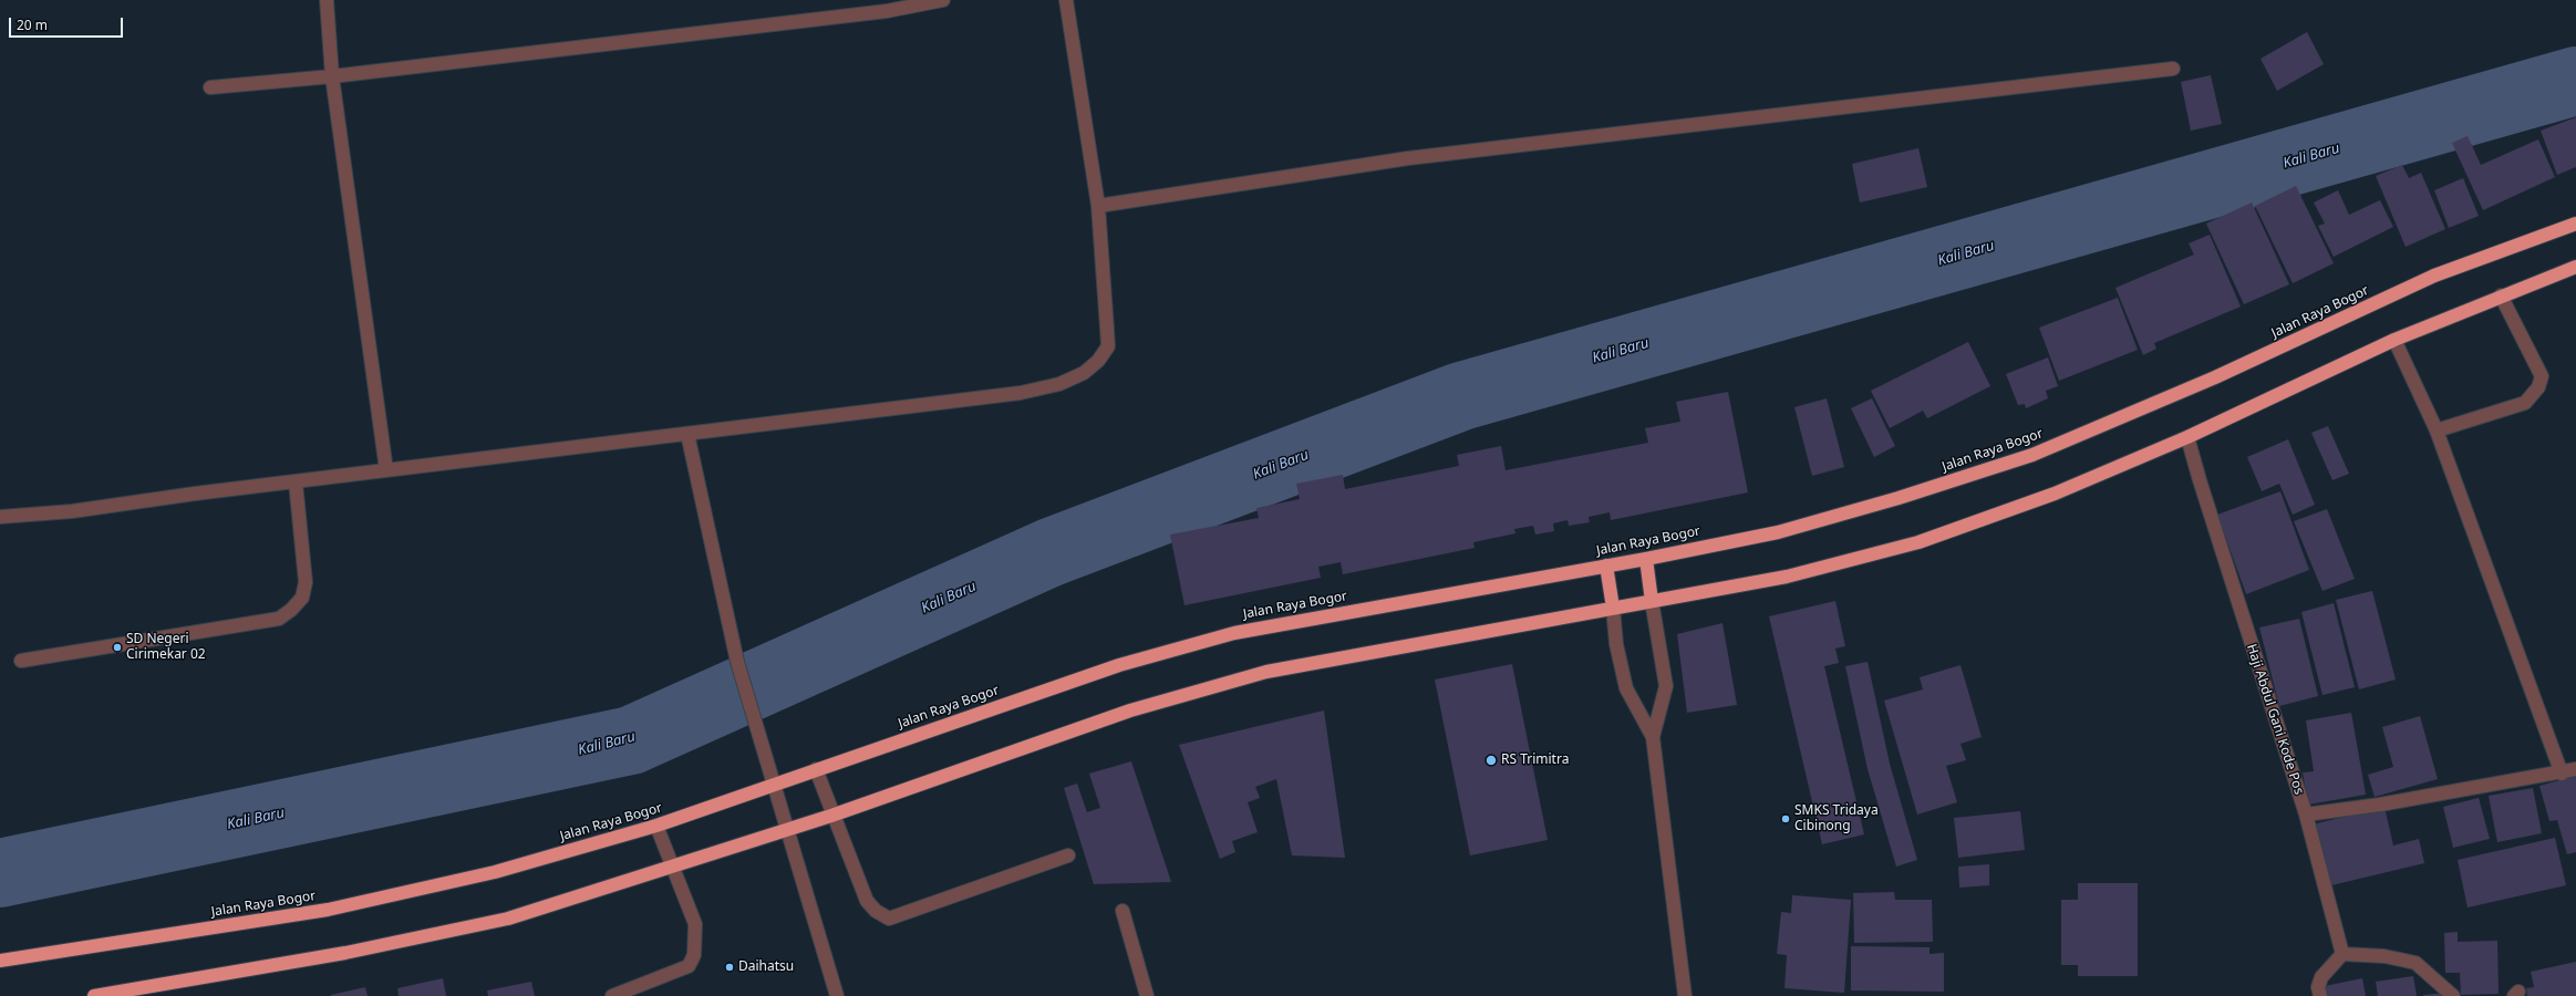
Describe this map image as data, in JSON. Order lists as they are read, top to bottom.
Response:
{
  "streets": {
    "highway": ["Jalan Raya Bogor"],
    "street": ["Haji Abdul Gani Kode Pos"]
  },
  "water": ["Kali Baru"],
  "places": [
    "SD Negeri Cirimekar 02",
    "RS Trimitra",
    "SMKS Tridaya Cibinong",
    "Daihatsu"
  ],
  "scale_bar": "20 m"
}
